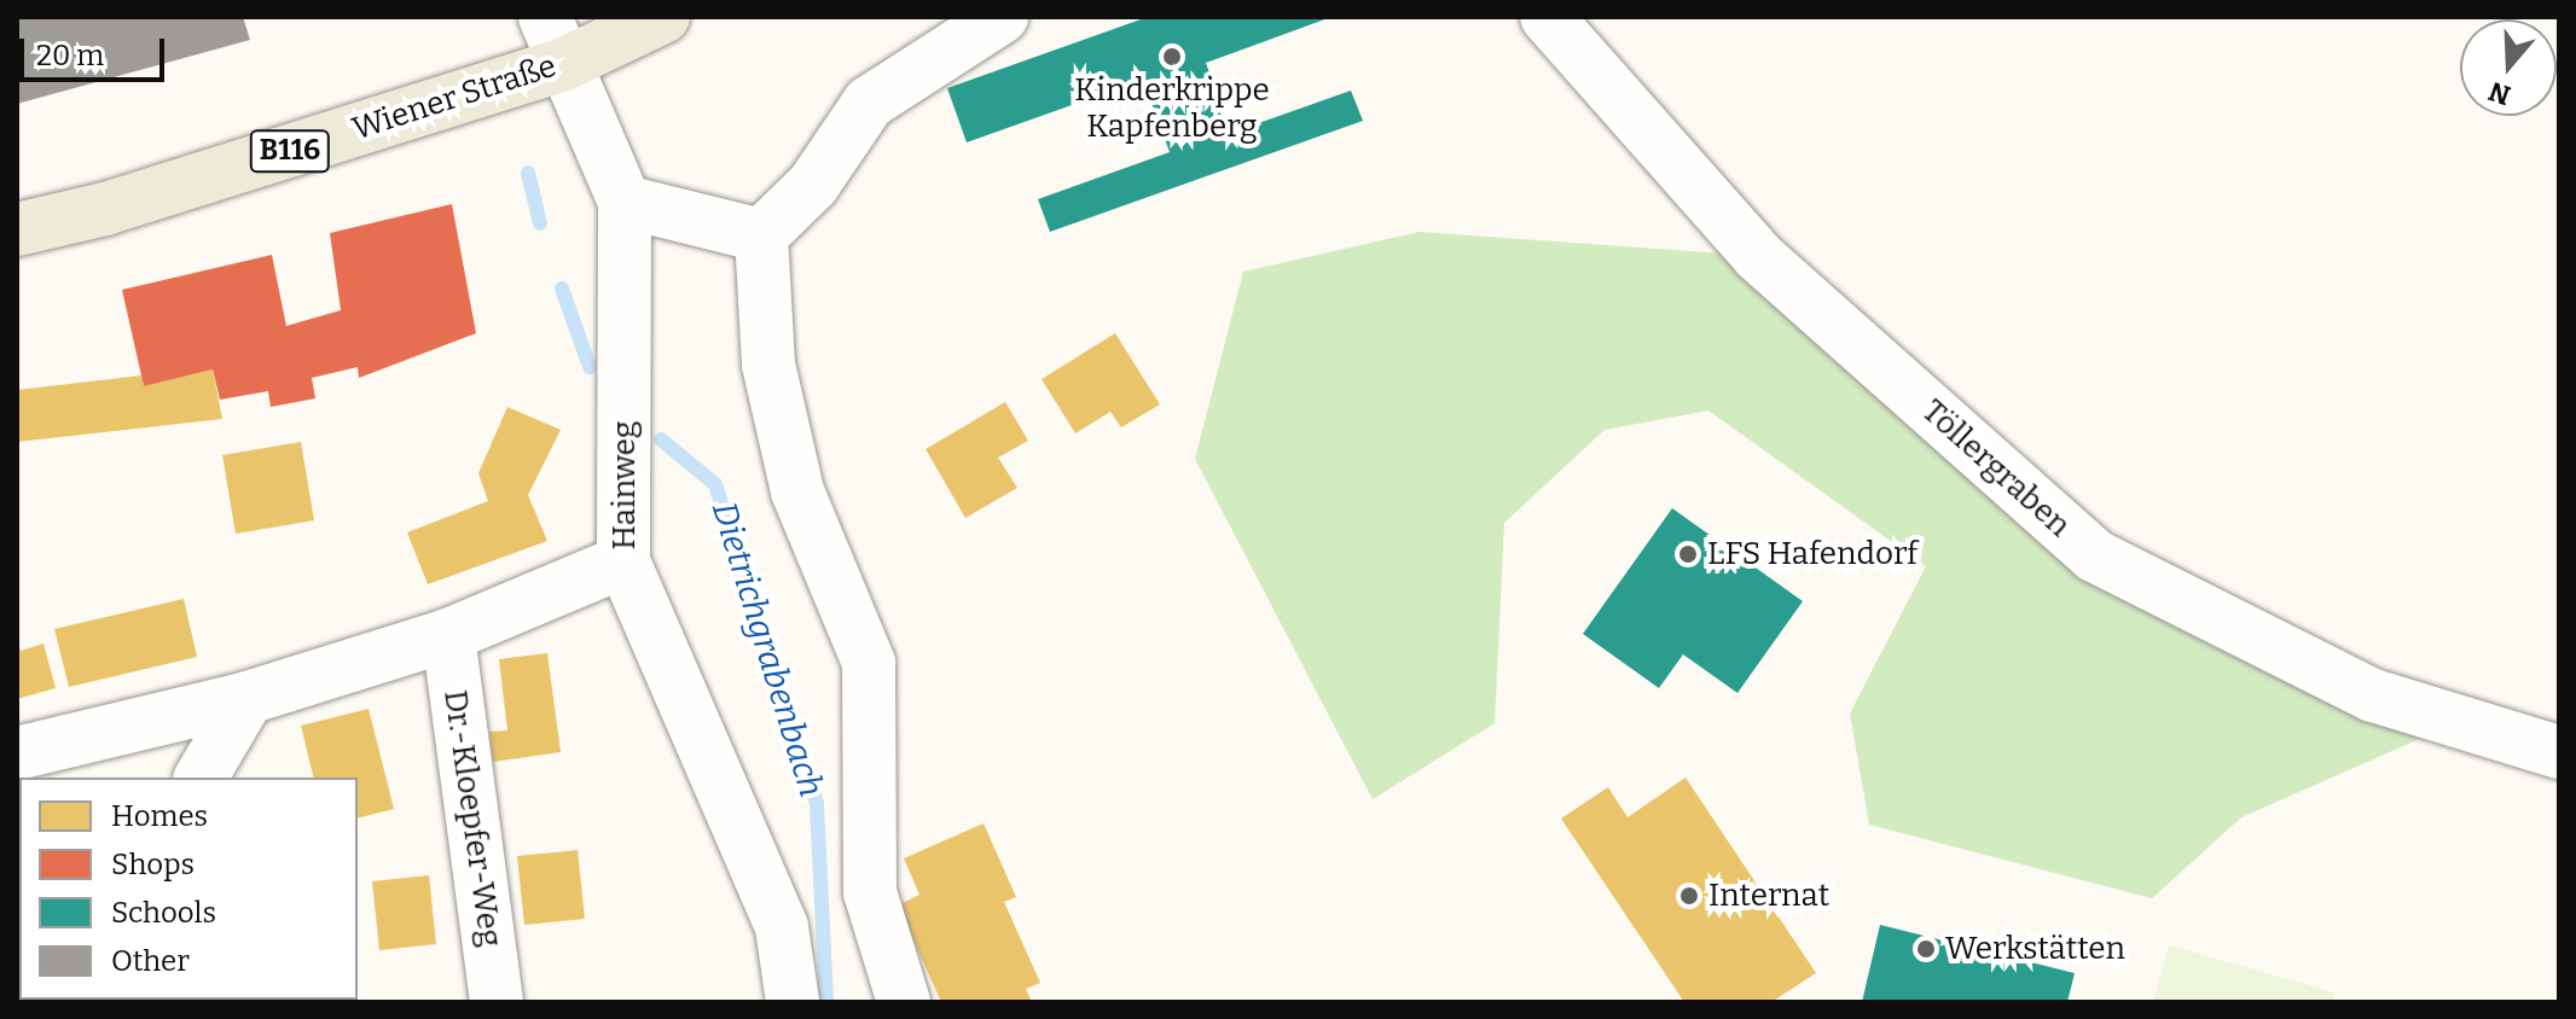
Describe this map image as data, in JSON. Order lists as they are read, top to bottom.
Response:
{
  "streets": {
    "main road": ["Wiener Straße", "B116"],
    "street": ["Töllergraben", "Hainweg", "Dr.-Kloepfer-Weg"]
  },
  "crossings": [
    ["Wiener Straße", "Hainweg"]
  ],
  "water": ["Dietrichgrabenbach"],
  "places": [
    "Kinderkrippe Kapfenberg",
    "LFS Hafendorf",
    "Internat",
    "Werkstätten"
  ],
  "legend": [
    "Homes",
    "Shops",
    "Schools",
    "Other"
  ],
  "scale_bar": "20 m",
  "north": "bottom"
}
